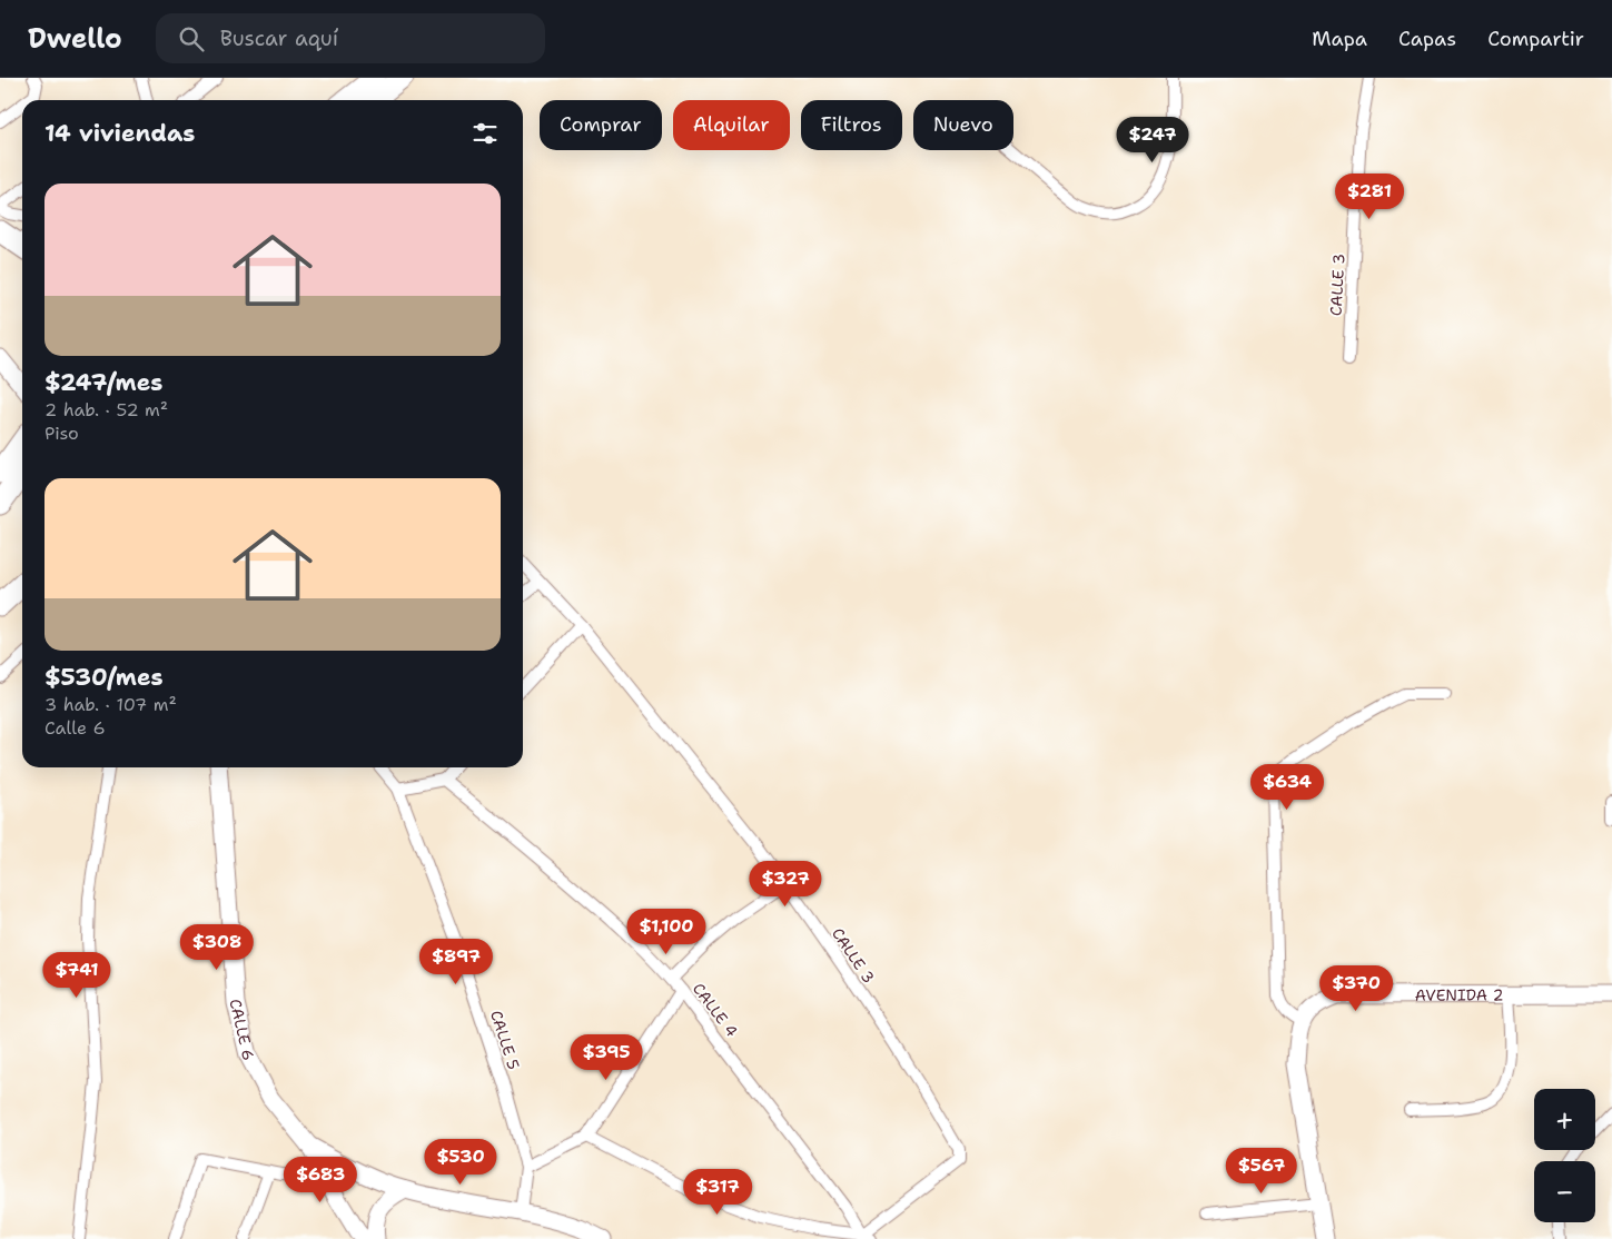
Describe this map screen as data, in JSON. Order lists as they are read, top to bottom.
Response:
{
  "streets": {
    "street": [
      "CALLE 3",
      "AVENIDA 2",
      "CALLE 4",
      "CALLE 6",
      "CALLE 5"
    ]
  },
  "crossings": [
    ["CALLE 3", "CALLE 4"],
    ["CALLE 6", "CALLE 5"]
  ],
  "page": {
    "header": "Dwello",
    "search": "Buscar aquí",
    "nav": ["Mapa", "Capas", "Compartir"],
    "chip": [
      "Comprar",
      "Alquilar",
      "Filtros",
      "Nuevo"
    ],
    "heading": "14 viviendas",
    "price": [
      "$247",
      "$281",
      "$634",
      "$327",
      "$1,100",
      "$308",
      "$897",
      "$741",
      "$370",
      "$395",
      "$530",
      "$567",
      "$683",
      "$317"
    ],
    "list": [
      {
        "name": "$247/mes",
        "note": "2 hab. · 52 m² · Piso"
      },
      {
        "name": "$530/mes",
        "note": "3 hab. · 107 m² · Calle 6"
      }
    ],
    "map_buttons": ["+", "−"]
  }
}
